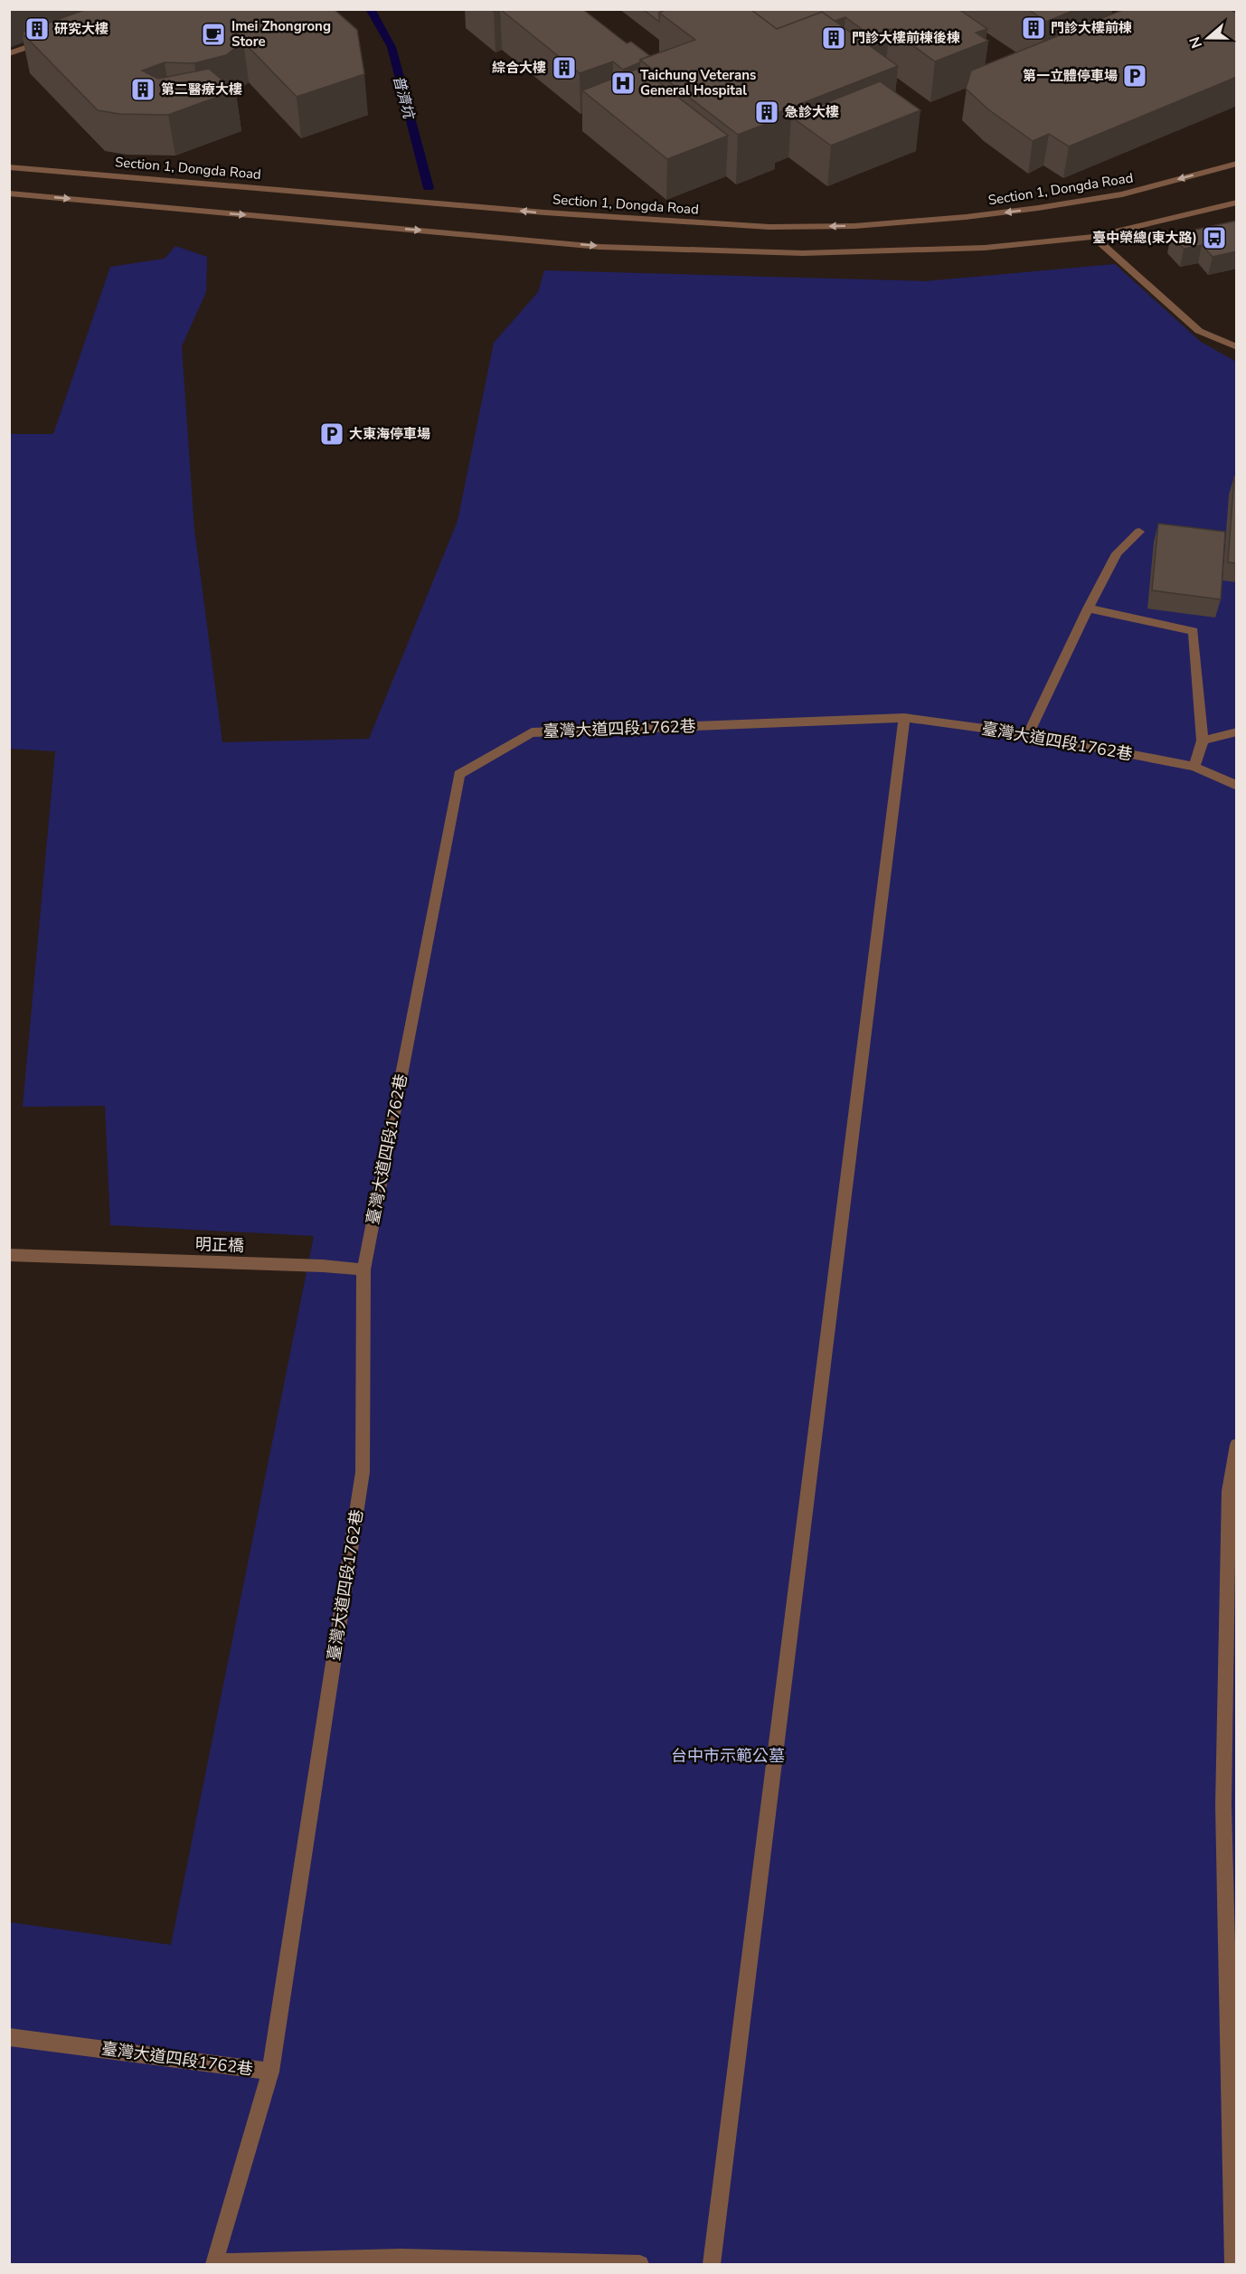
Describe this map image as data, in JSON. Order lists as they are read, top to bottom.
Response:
{
  "streets": {
    "street": ["Section 1, Dongda Road", "臺灣大道四段1762巷", "明正橋"]
  },
  "crossings": [
    ["臺灣大道四段1762巷", "明正橋"]
  ],
  "water": ["普濟坑"],
  "parks": ["台中市示範公墓"],
  "places": {
    "building": [
      "門診大樓前棟",
      "研究大樓",
      "門診大樓前棟後棟",
      "綜合大樓",
      "第二醫療大樓",
      "急診大樓"
    ],
    "cafe": ["Imei Zhongrong Store"],
    "parking": ["第一立體停車場", "大東海停車場"],
    "hospital": ["Taichung Veterans General Hospital"],
    "bus stop": ["臺中榮總(東大路)"]
  },
  "north": "left"
}
